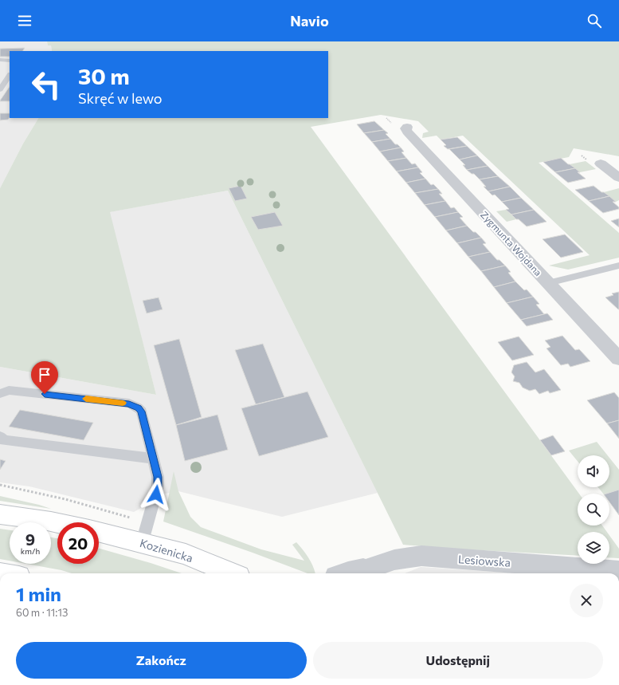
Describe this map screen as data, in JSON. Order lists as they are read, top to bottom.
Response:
{
  "streets": {
    "main road": ["Kozienicka"],
    "street": ["Zygmunta Wojdana", "Lesiowska"]
  },
  "page": {
    "header": "Navio",
    "turn": ["30 m", "Skręć w lewo"],
    "speed": "9 km/h",
    "limit": "20",
    "heading": ["1 min", "60 m · 11:13"],
    "buttons": ["Zakończ", "Udostępnij"]
  }
}
